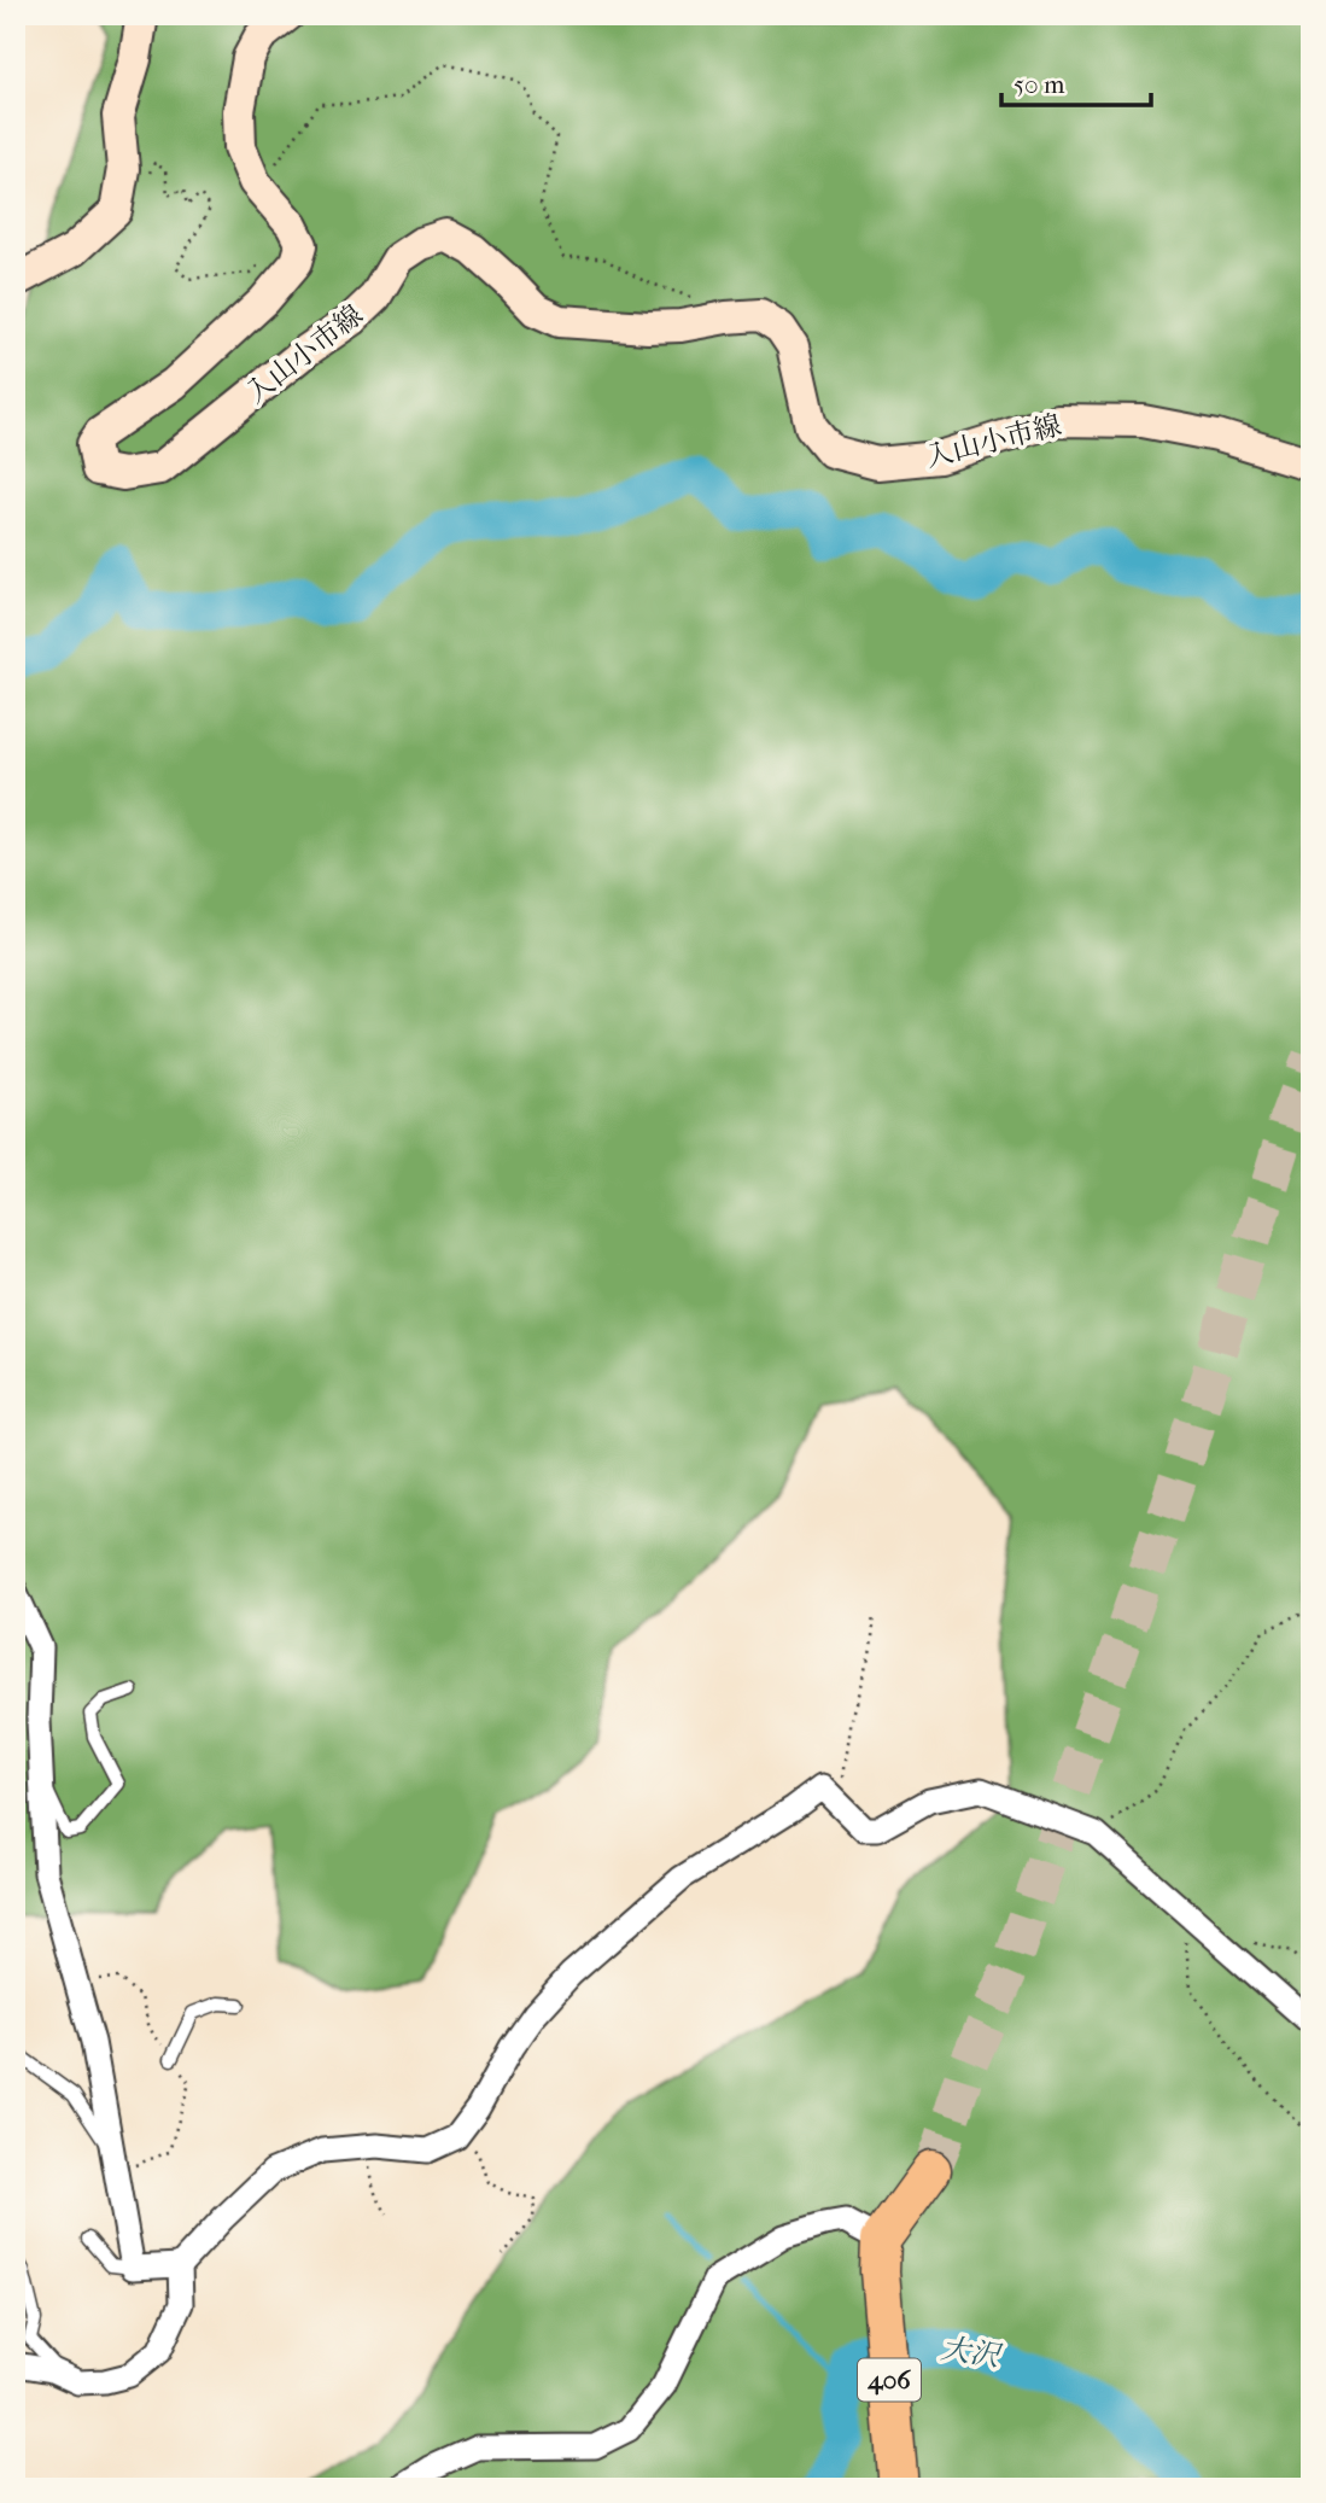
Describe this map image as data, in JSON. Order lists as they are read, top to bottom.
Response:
{
  "streets": {
    "highway": ["406"],
    "main road": ["入山小市線"]
  },
  "water": ["大沢"],
  "scale_bar": "50 m"
}
